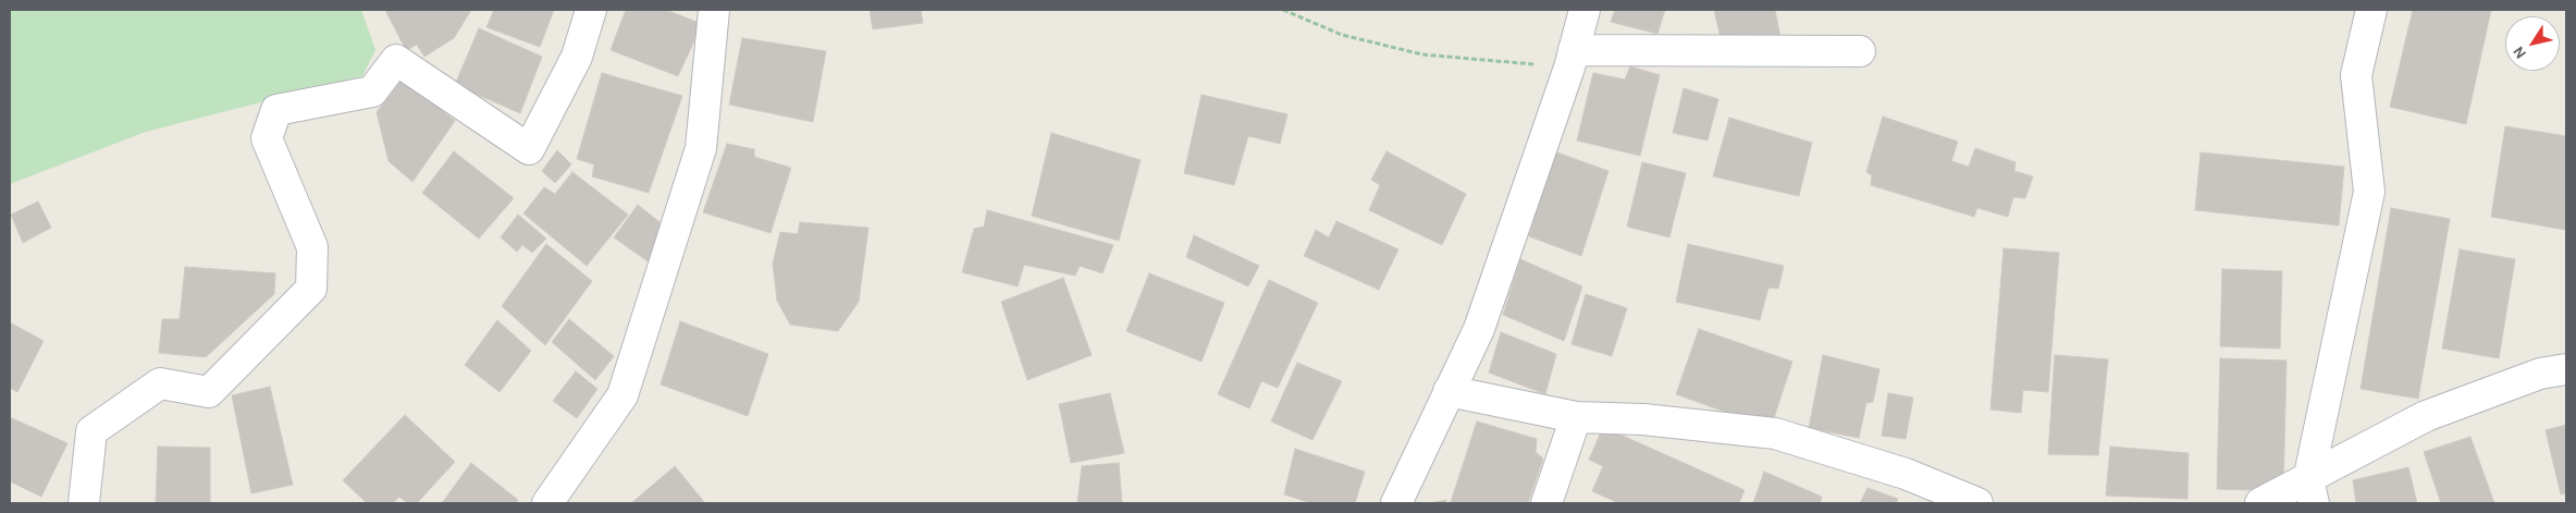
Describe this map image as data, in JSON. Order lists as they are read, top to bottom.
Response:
{
  "north": "bottom left"
}
